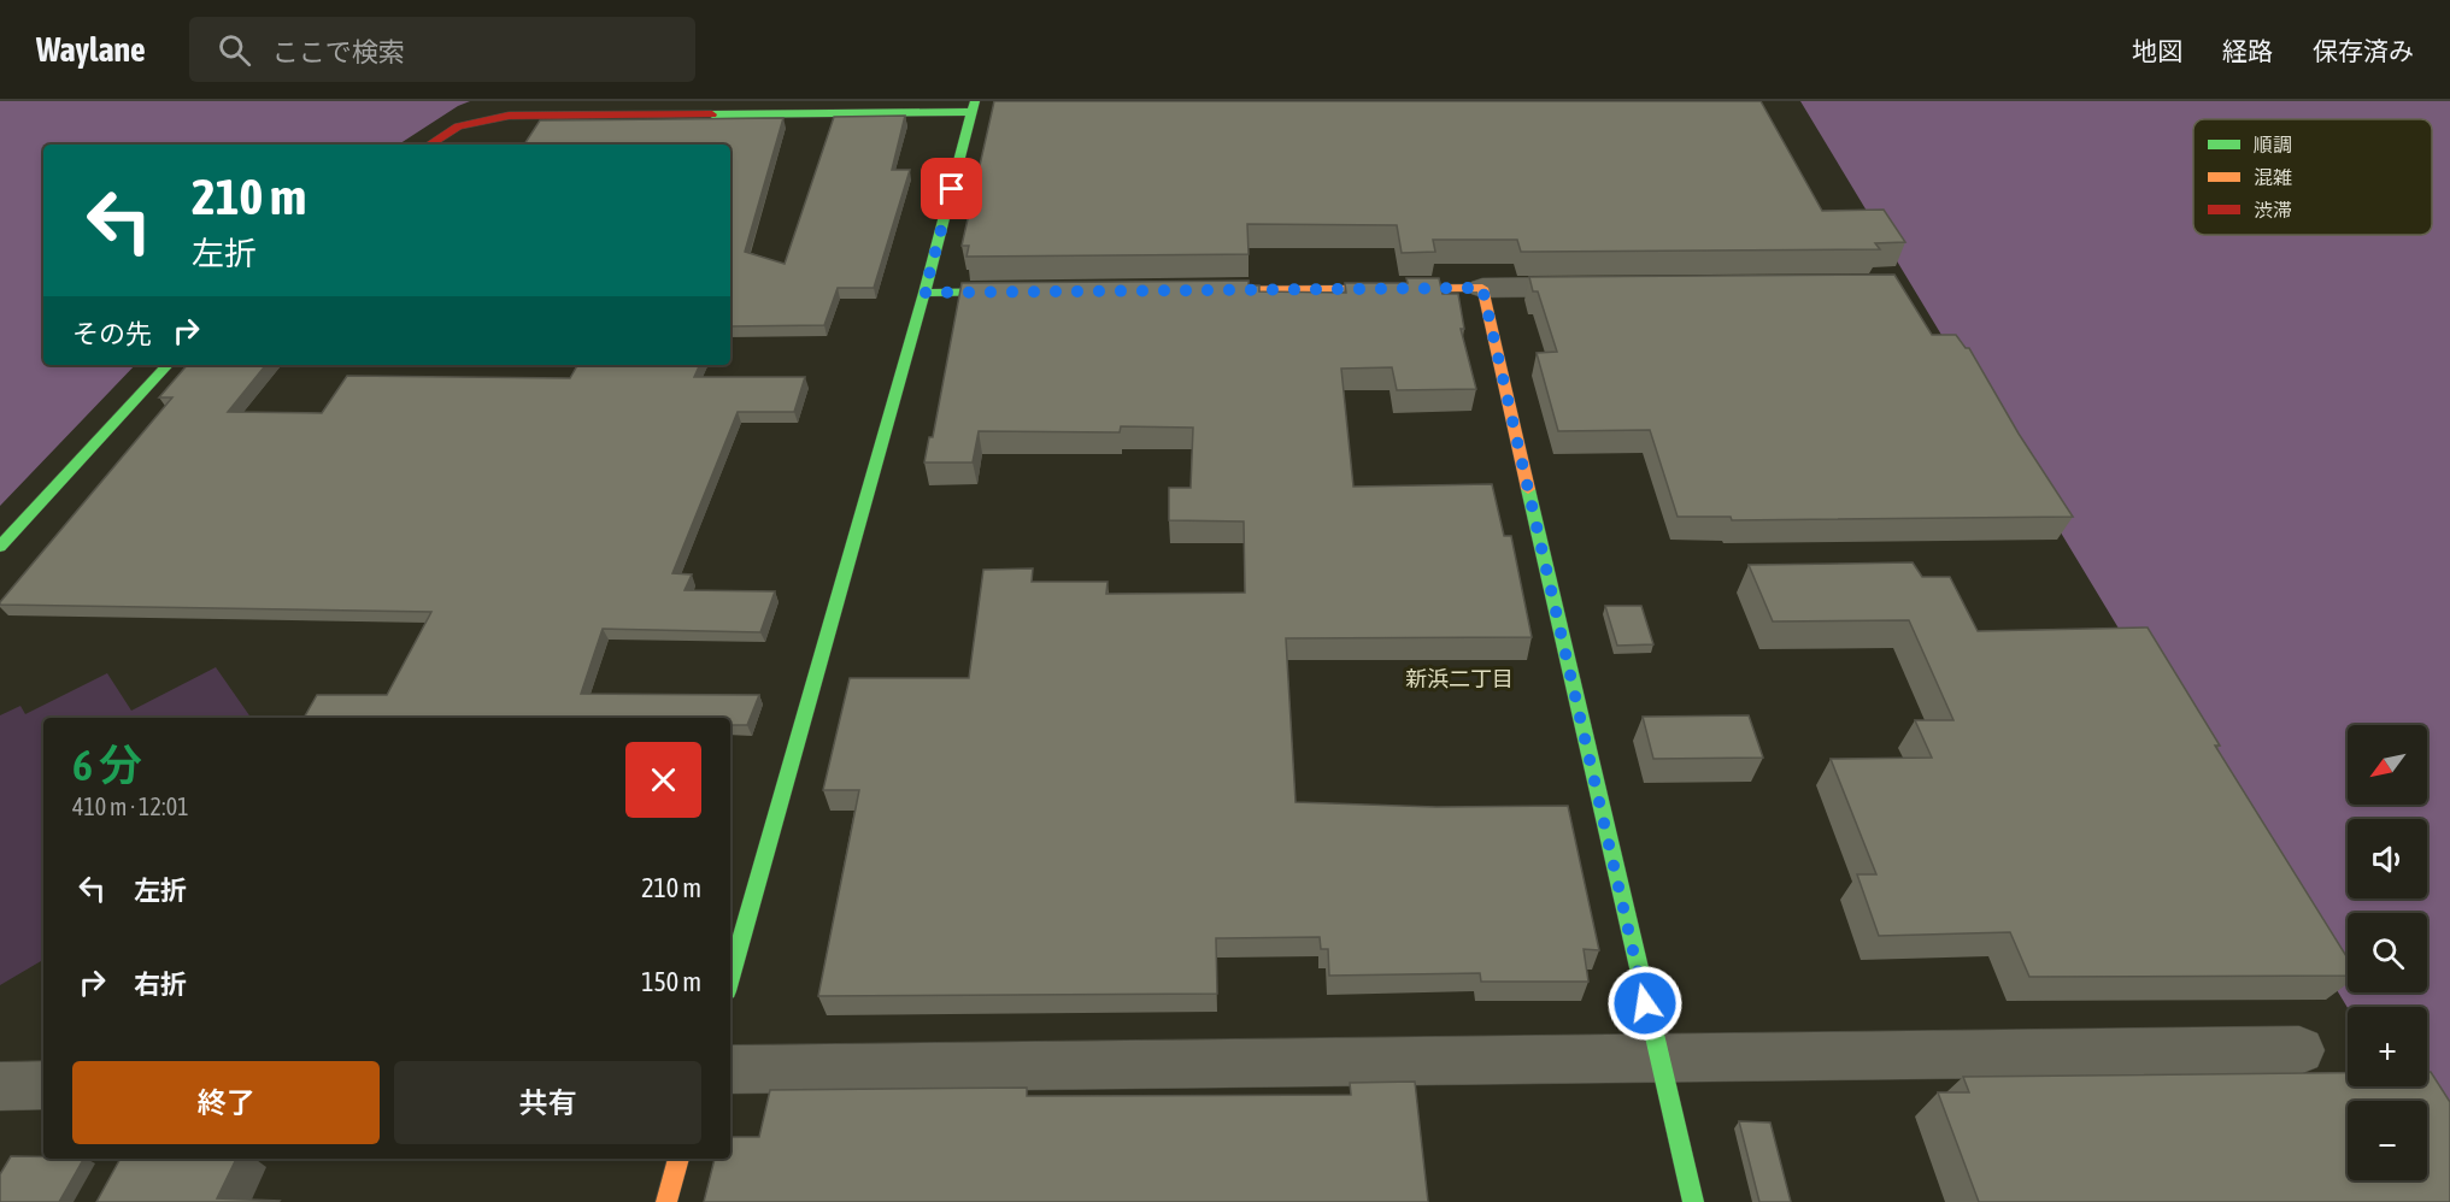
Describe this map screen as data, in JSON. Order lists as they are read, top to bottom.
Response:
{
  "districts": ["新浜二丁目"],
  "legend": ["順調", "混雑", "渋滞"],
  "north": "bottom left",
  "page": {
    "header": "Waylane",
    "search": "ここで検索",
    "nav": ["地図", "経路", "保存済み"],
    "turn": ["210 m", "左折"],
    "then": "その先",
    "heading": ["6 分", "410 m · 12:01"],
    "map_buttons": ["+", "−"],
    "list": [
      {
        "name": "左折",
        "value": "210 m"
      },
      {
        "name": "右折",
        "value": "150 m"
      }
    ],
    "buttons": ["終了", "共有"]
  }
}
